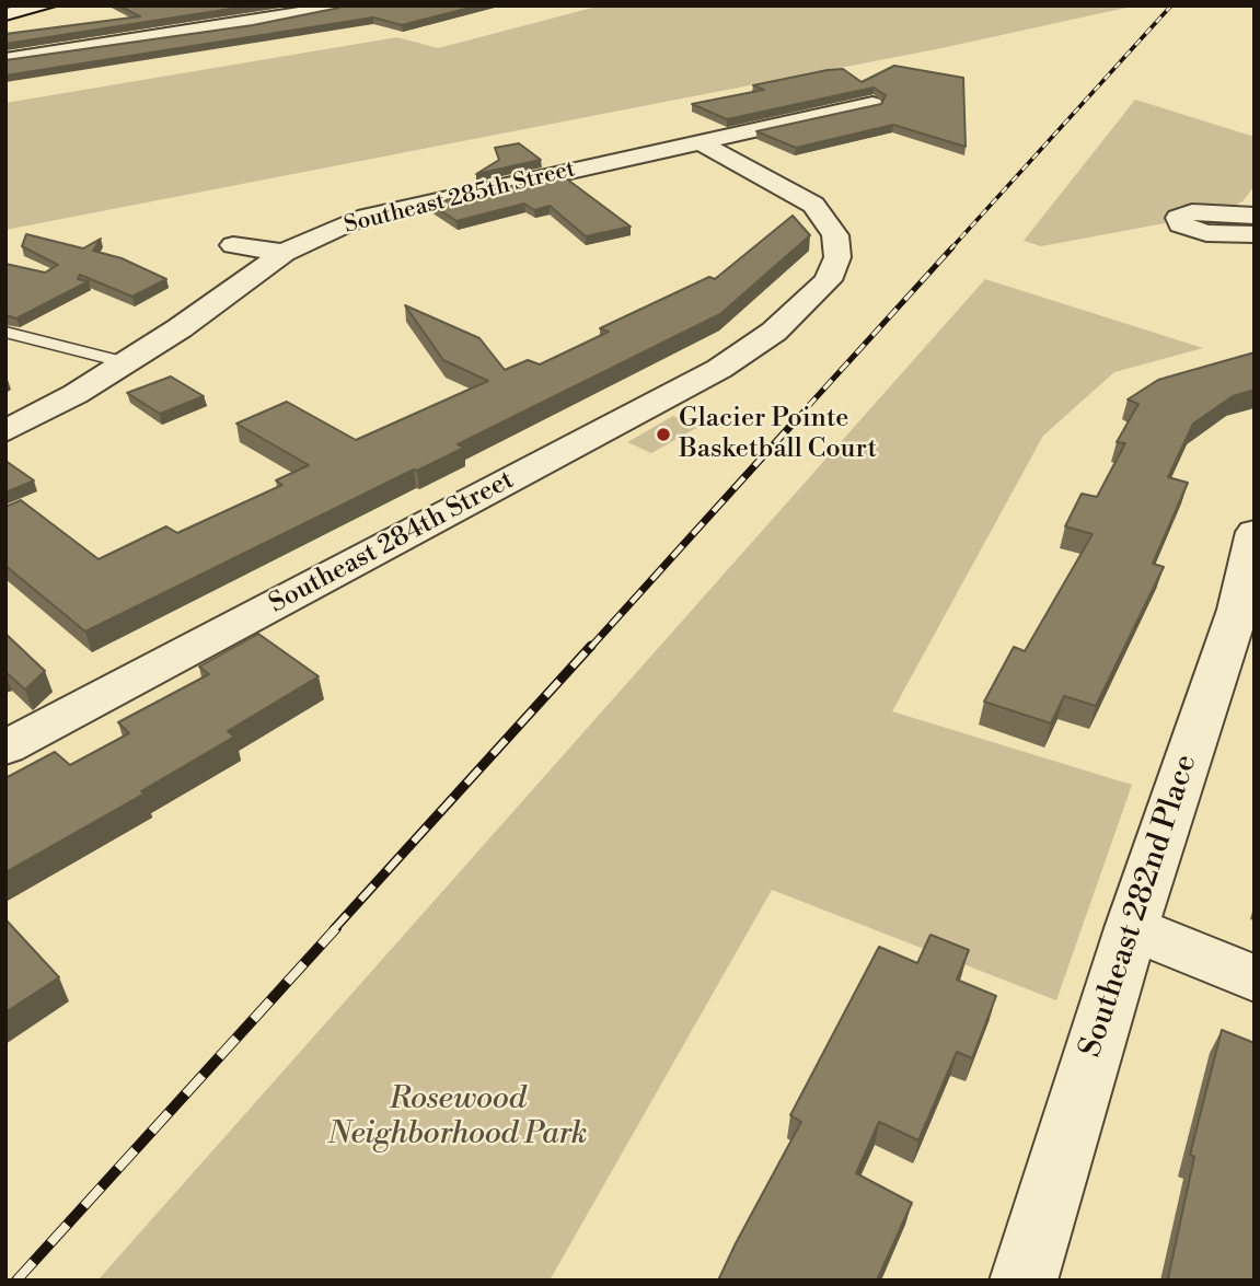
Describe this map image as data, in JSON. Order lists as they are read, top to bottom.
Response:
{
  "streets": {
    "street": ["Southeast 285th Street", "Southeast 284th Street", "Southeast 282nd Place"]
  },
  "crossings": [
    ["Southeast 285th Street", "Southeast 284th Street"]
  ],
  "parks": ["Rosewood Neighborhood Park"],
  "places": ["Glacier Pointe Basketball Court"]
}
